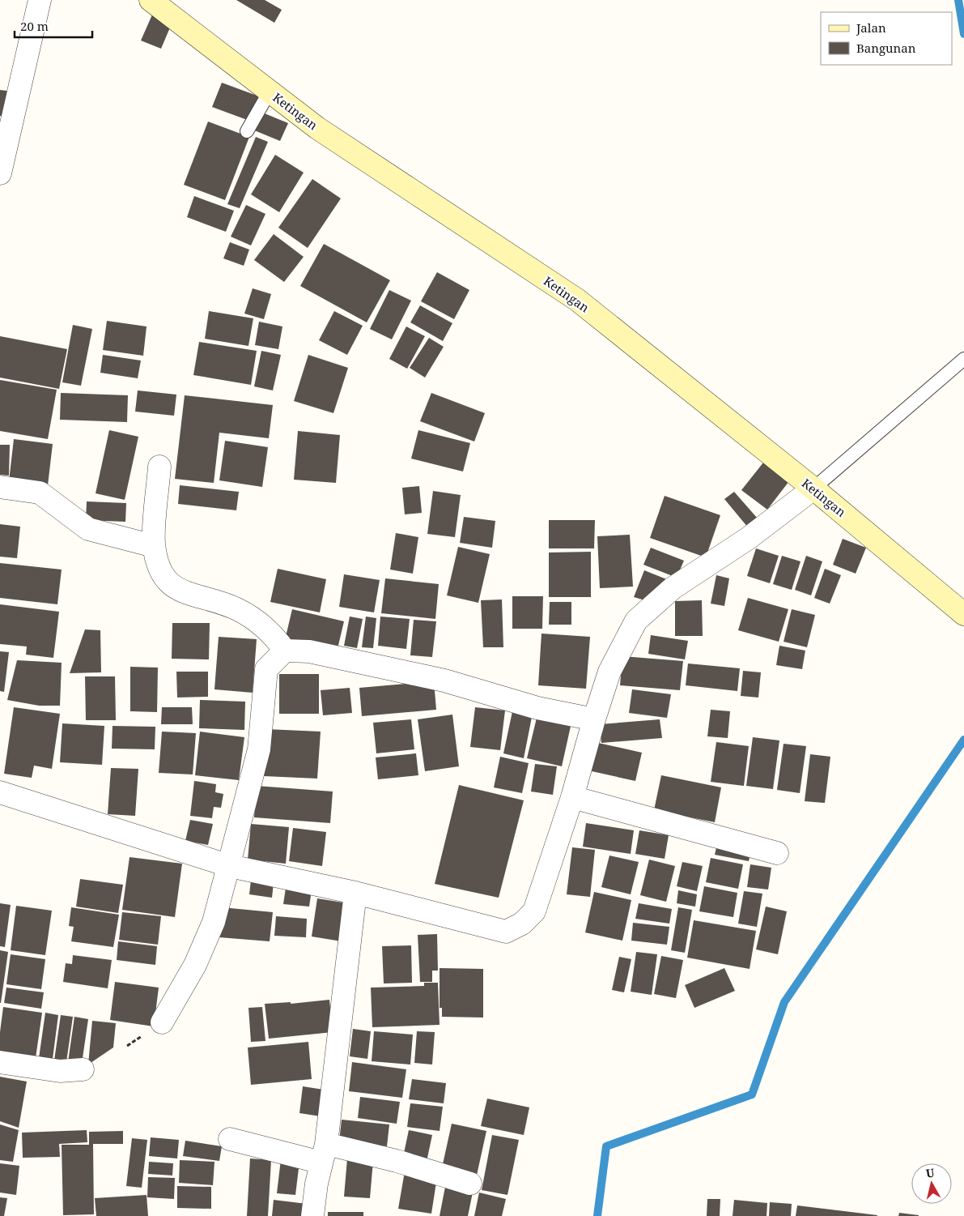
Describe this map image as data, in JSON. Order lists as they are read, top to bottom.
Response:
{
  "streets": {
    "street": ["Ketingan"]
  },
  "legend": ["Jalan", "Bangunan"],
  "scale_bar": "20 m",
  "north": "top"
}
